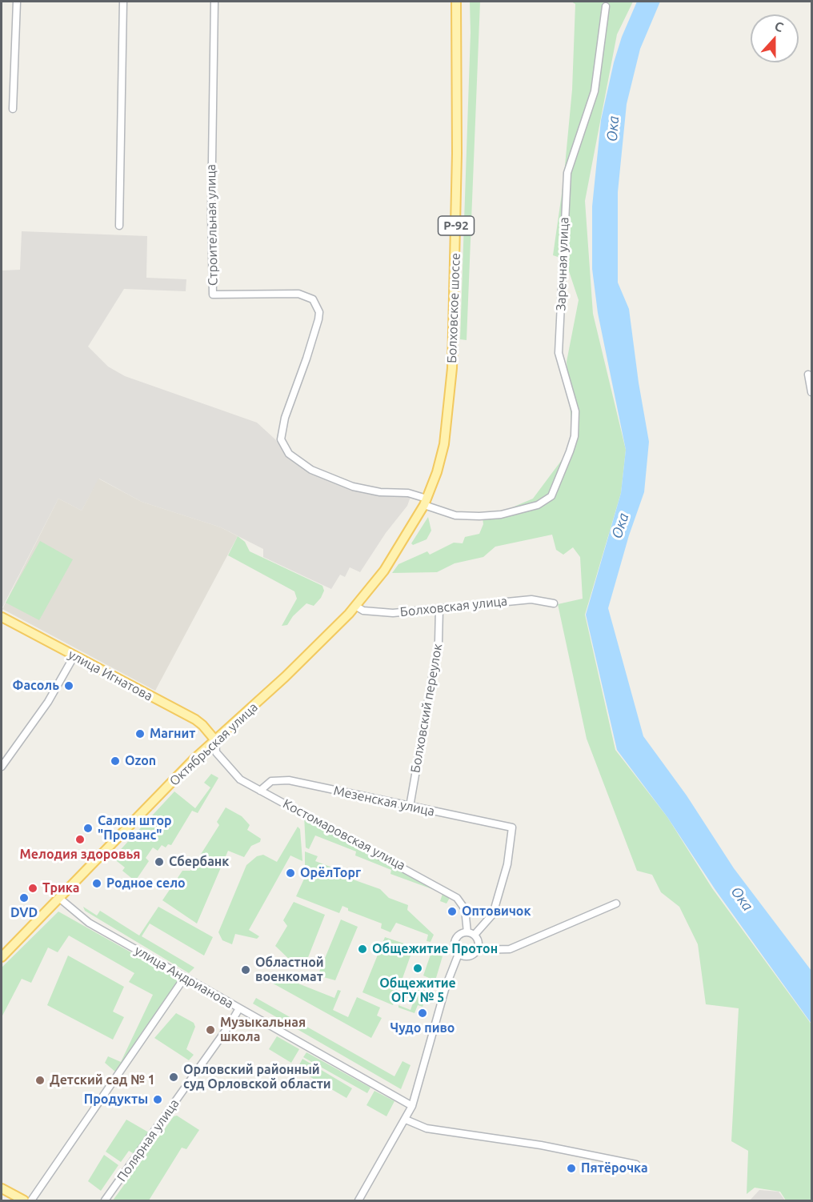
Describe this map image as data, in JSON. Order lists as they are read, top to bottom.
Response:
{
  "streets": {
    "main road": [
      "Р-92",
      "Болховское шоссе",
      "улица Игнатова",
      "Октябрьская улица"
    ],
    "street": [
      "Строительная улица",
      "Заречная улица",
      "Болховская улица",
      "Болховский переулок",
      "Мезенская улица",
      "Костомаровская улица",
      "улица Андрианова",
      "Полярная улица"
    ]
  },
  "crossings": [
    ["Строительная улица", "Заречная улица"],
    ["Строительная улица", "Болховское шоссе"],
    ["Заречная улица", "Болховское шоссе"],
    ["Болховское шоссе", "Октябрьская улица"],
    ["Болховская улица", "Болховский переулок"],
    ["Болховская улица", "Октябрьская улица"],
    ["улица Игнатова", "Октябрьская улица"],
    ["улица Игнатова", "Костомаровская улица"],
    ["Болховский переулок", "Мезенская улица"],
    ["Октябрьская улица", "Костомаровская улица"],
    ["Октябрьская улица", "улица Андрианова"],
    ["Мезенская улица", "Костомаровская улица"],
    ["улица Андрианова", "Полярная улица"]
  ],
  "water": ["Ока"],
  "places": [
    "Фасоль",
    "Магнит",
    "Ozon",
    "Салон штор \"Прованс\"",
    "Мелодия здоровья",
    "Сбербанк",
    "ОрёлТорг",
    "Родное село",
    "Трика",
    "DVD",
    "Оптовичок",
    "Общежитие Протон",
    "Общежитие ОГУ № 5",
    "Областной военкомат",
    "Чудо пиво",
    "Музыкальная школа",
    "Орловский районный суд Орловской области",
    "Детский сад № 1",
    "Продукты",
    "Пятёрочка"
  ],
  "north": "top"
}
